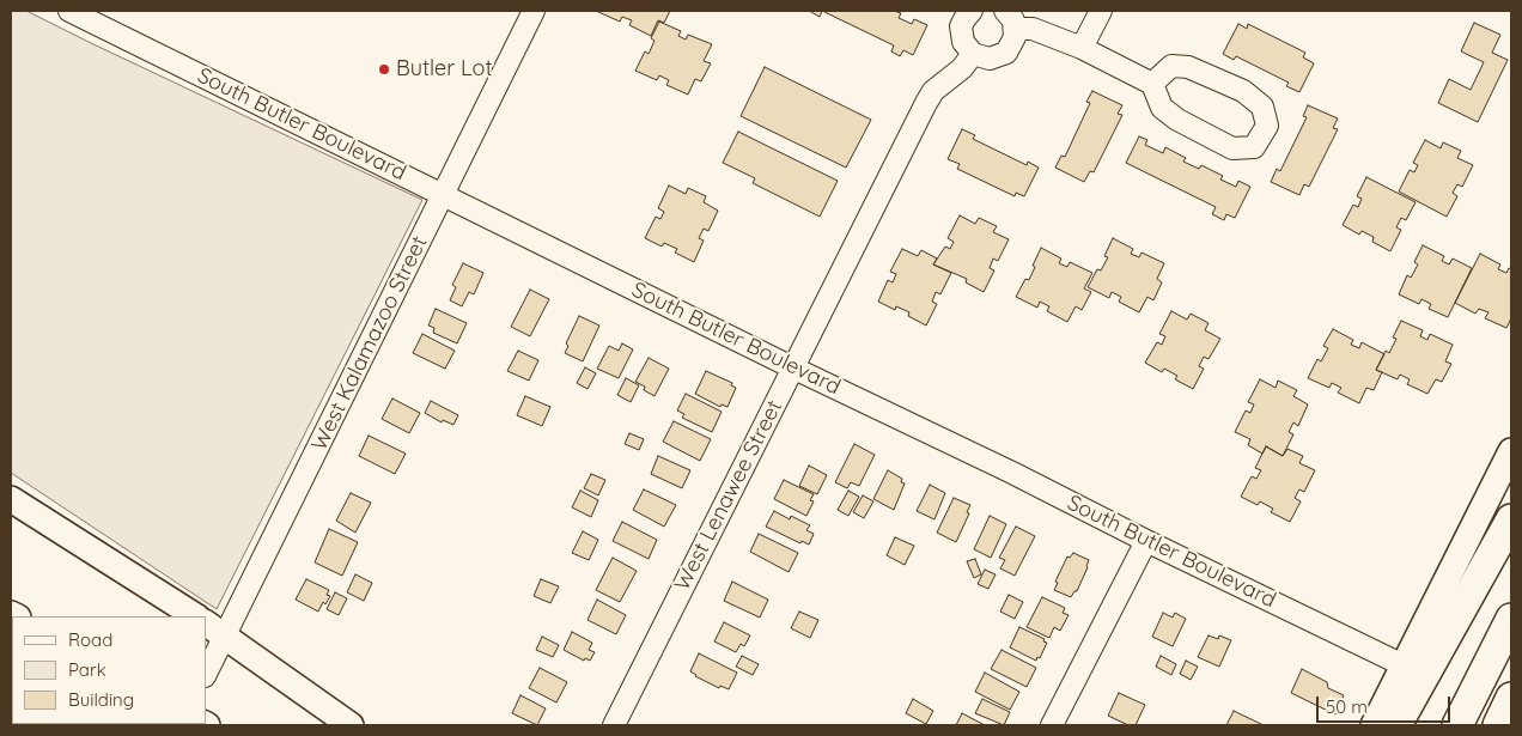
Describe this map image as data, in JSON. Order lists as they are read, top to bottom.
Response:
{
  "streets": {
    "street": ["South Butler Boulevard", "West Kalamazoo Street", "West Lenawee Street"]
  },
  "crossings": [
    ["South Butler Boulevard", "West Kalamazoo Street"],
    ["South Butler Boulevard", "West Lenawee Street"]
  ],
  "places": ["Butler Lot"],
  "legend": ["Road", "Park", "Building"],
  "scale_bar": "50 m"
}
